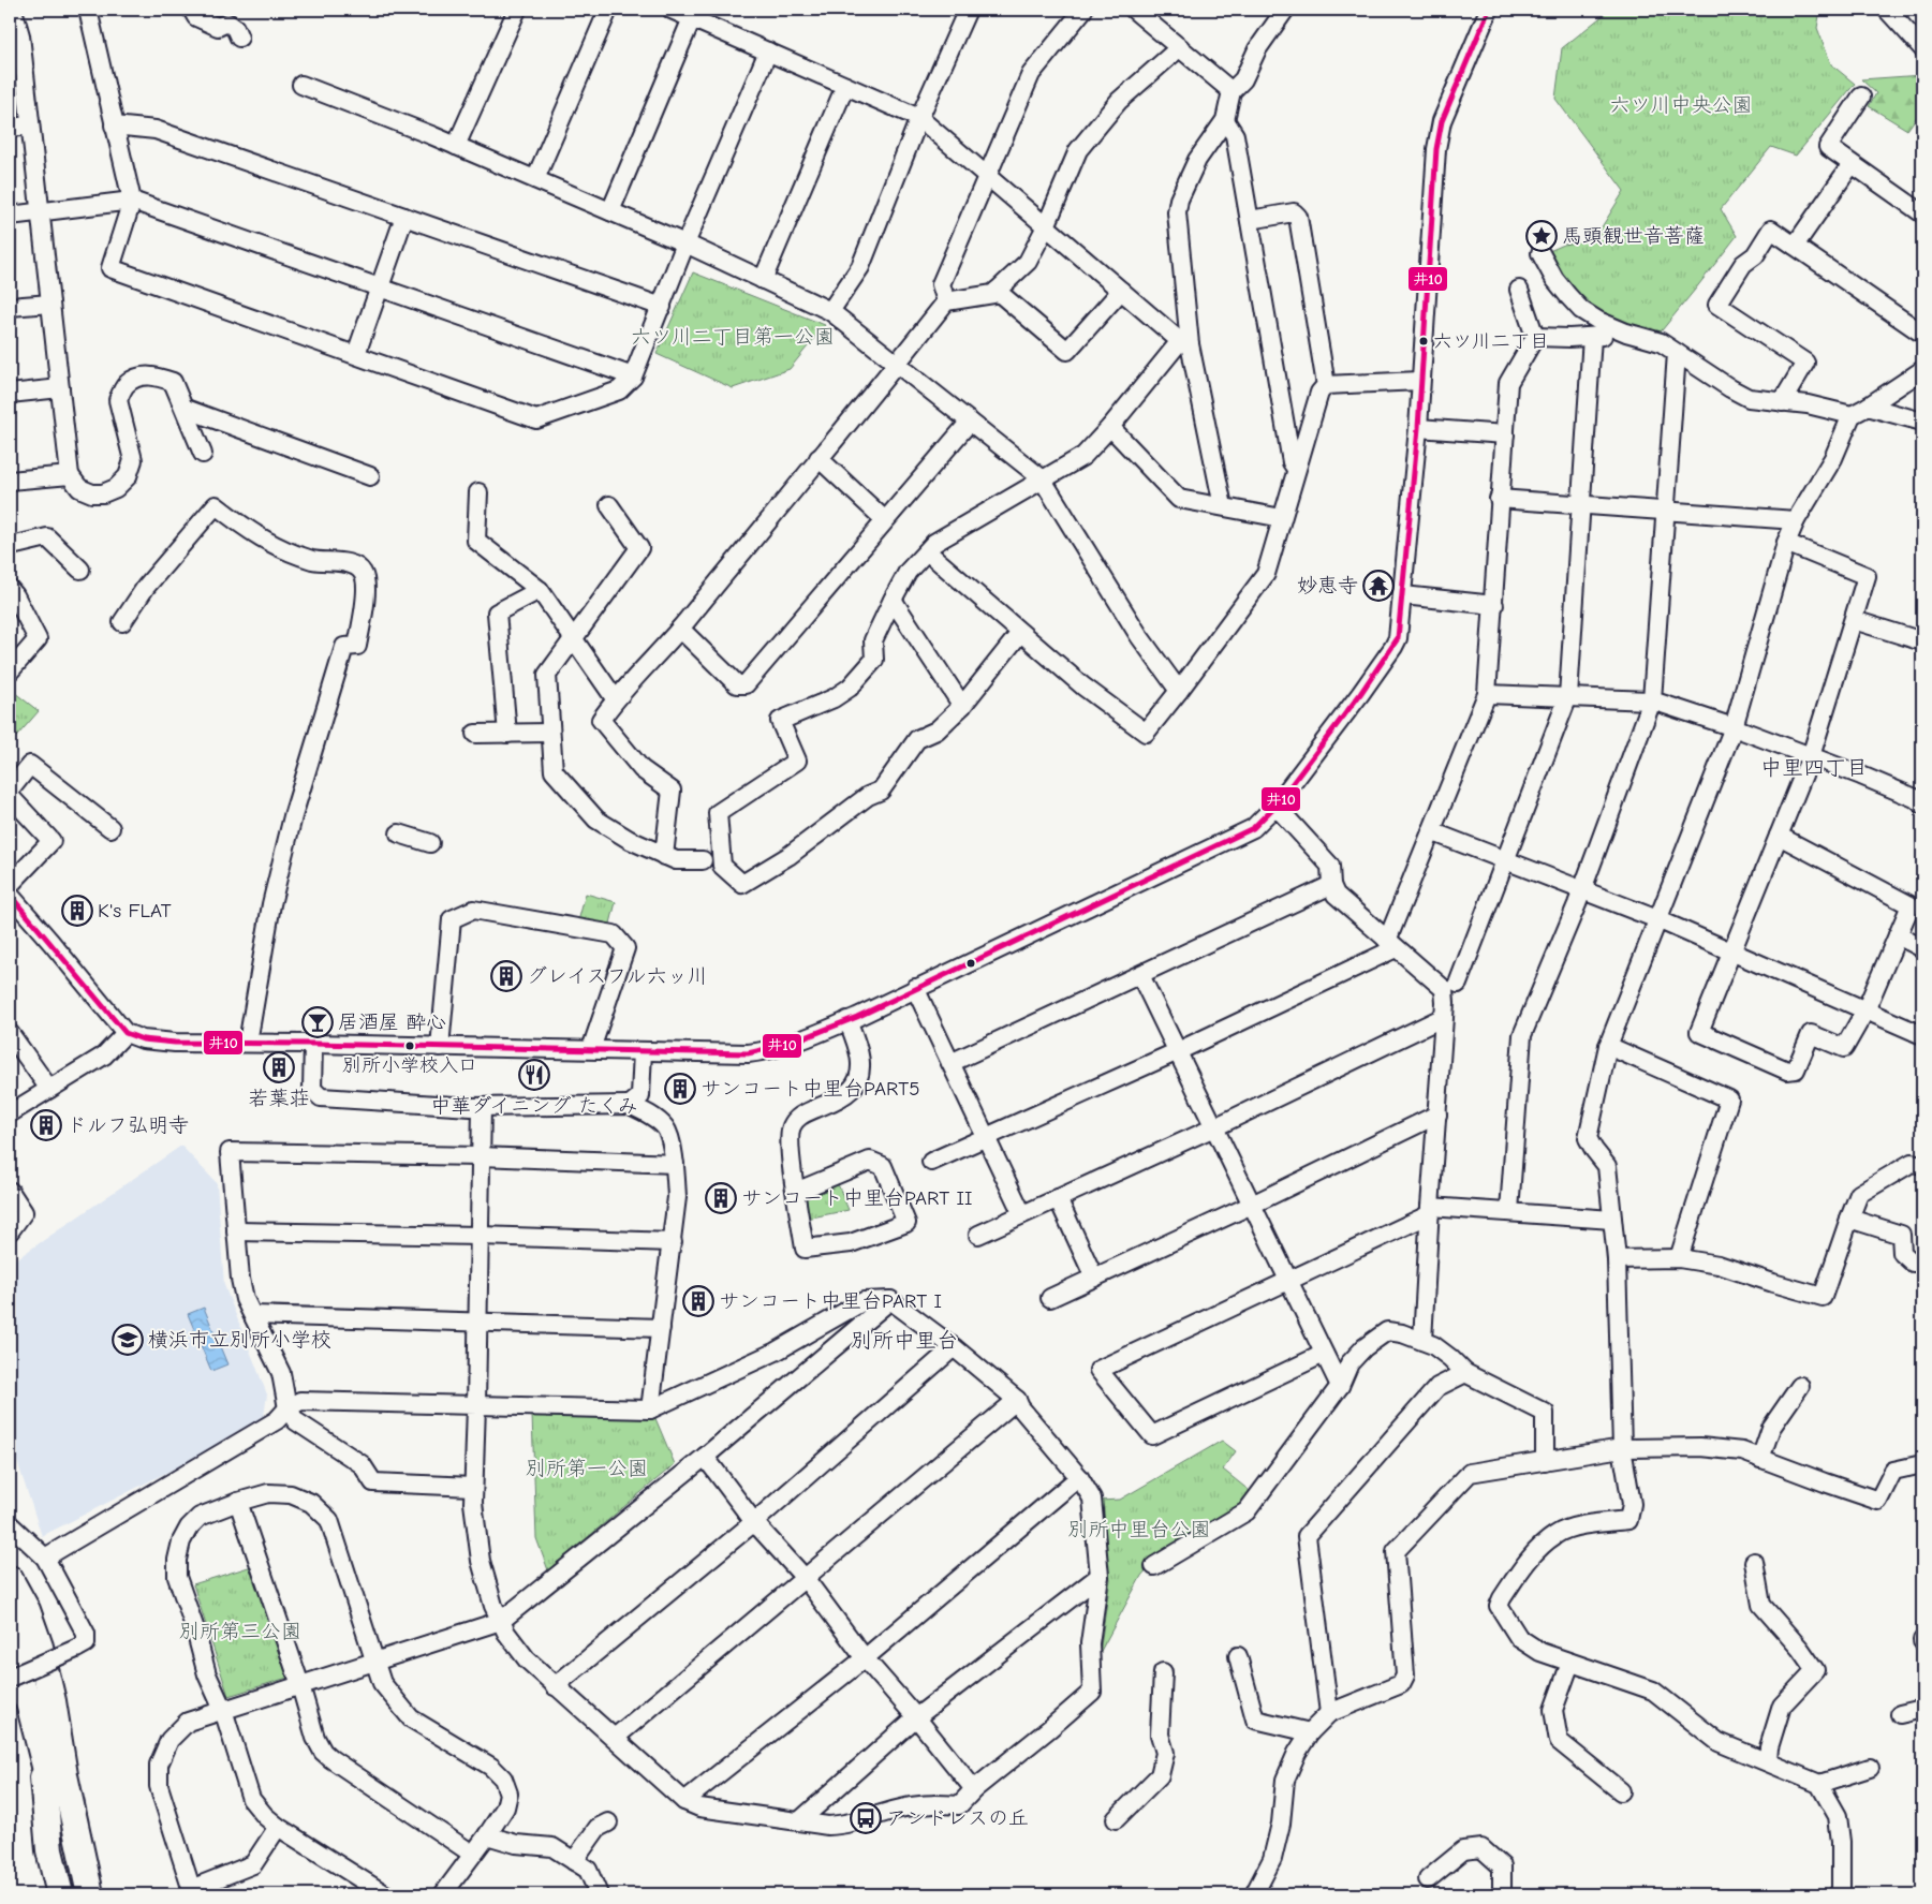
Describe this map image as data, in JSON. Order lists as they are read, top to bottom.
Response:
{
  "districts": ["中里四丁目", "別所中里台"],
  "parks": [
    "六ツ川中央公園",
    "六ツ川二丁目第一公園",
    "別所第一公園",
    "別所中里台公園",
    "別所第三公園"
  ],
  "places": {
    "place": ["馬頭観世音菩薩"],
    "other": ["六ツ川二丁目", "別所小学校入口"],
    "temple": ["妙恵寺"],
    "building": [
      "K's FLAT",
      "グレイスフル六ッ川",
      "若葉荘",
      "サンコート中里台PART5",
      "ドルフ弘明寺",
      "サンコート中里台PART II",
      "サンコート中里台PART I"
    ],
    "bar": ["居酒屋 酔心"],
    "restaurant": ["中華ダイニング たくみ"],
    "school or university": ["横浜市立別所小学校"],
    "bus stop": ["アンドレスの丘"]
  },
  "lines": ["transit line 井10"]
}
